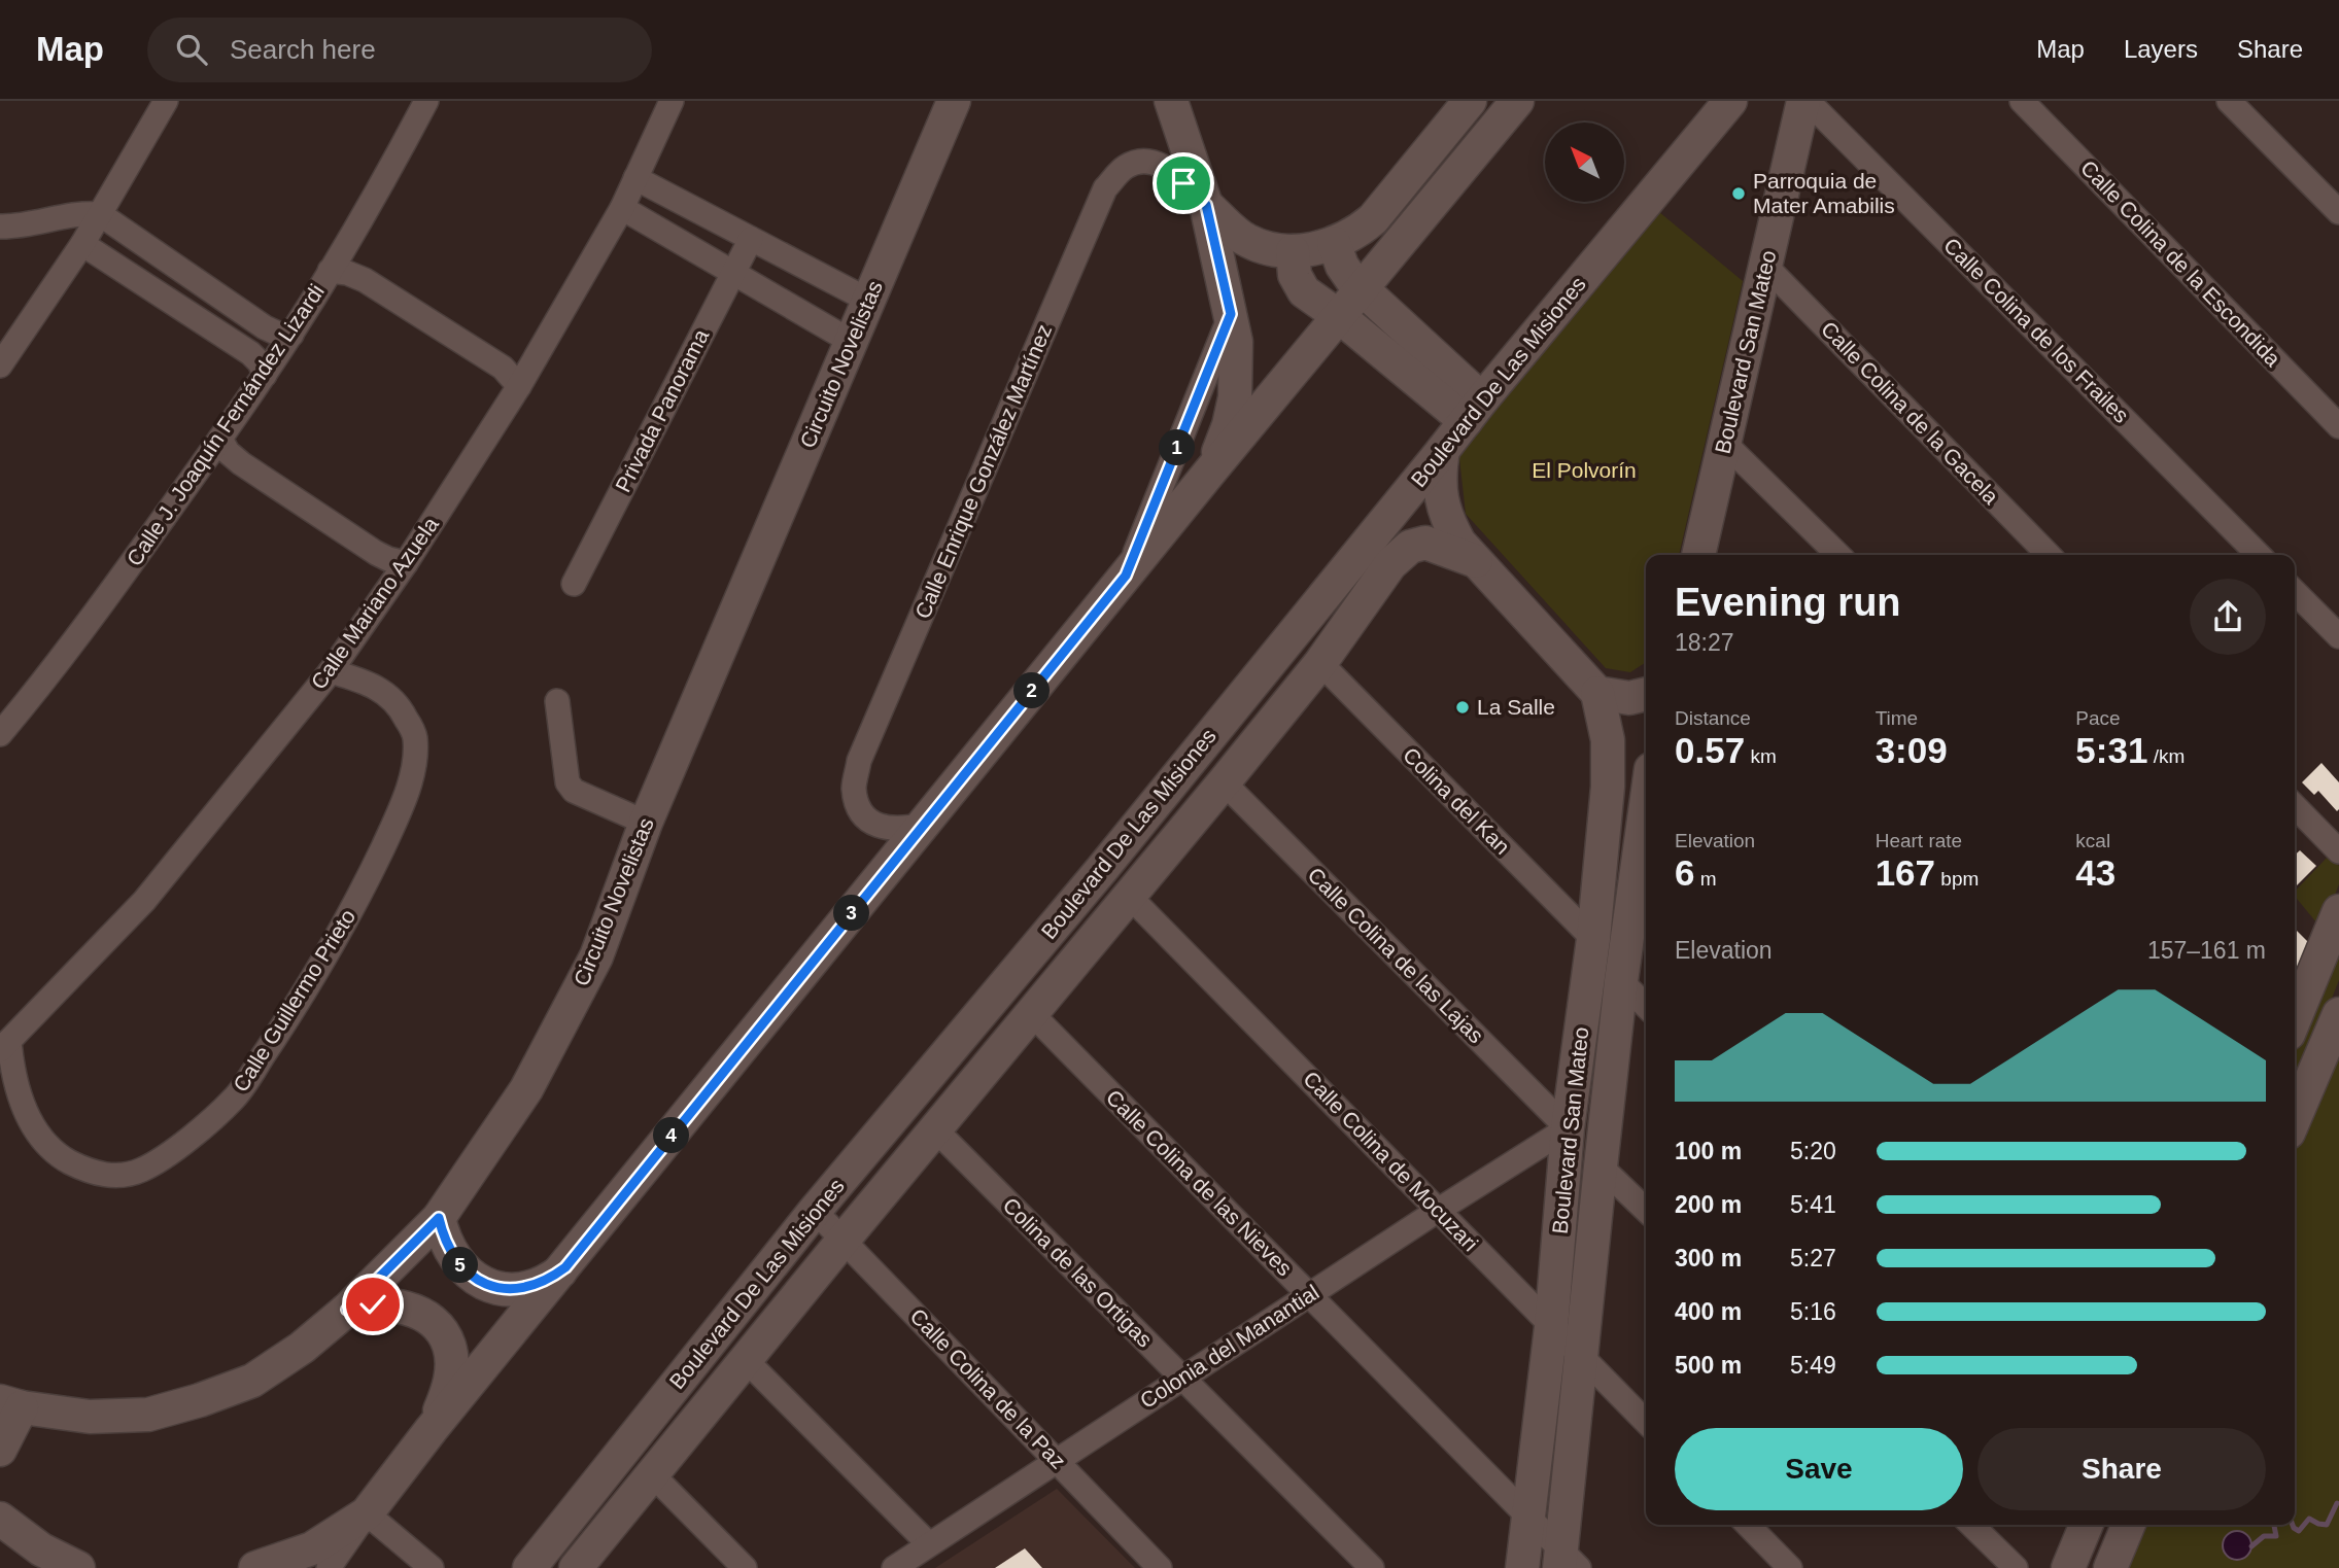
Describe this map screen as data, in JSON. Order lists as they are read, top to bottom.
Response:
{
  "streets": {
    "main road": ["Boulevard San Mateo", "Circuito Novelistas", "Boulevard De Las Misiones"],
    "street": [
      "Calle Colina de la Escondida",
      "Calle Colina de los Frailes",
      "Privada Panorama",
      "Calle Colina de la Gacela",
      "Calle J. Joaquín Fernández Lizardi",
      "Calle Enrique González Martínez",
      "Calle Mariano Azuela",
      "Colina del Kan",
      "Calle Colina de las Lajas",
      "Calle Guillermo Prieto",
      "Calle Colina de Mocuzari",
      "Calle Colina de las Nieves",
      "Colina de las Ortigas",
      "Colonia del Manantial",
      "Calle Colina de la Paz"
    ]
  },
  "crossings": [
    ["Calle Colina de los Frailes", "Boulevard San Mateo"],
    ["Boulevard San Mateo", "Calle Colina de la Gacela"],
    ["Boulevard San Mateo", "Colina del Kan"],
    ["Boulevard San Mateo", "Calle Colina de las Lajas"],
    ["Boulevard San Mateo", "Calle Colina de Mocuzari"],
    ["Boulevard San Mateo", "Calle Colina de las Nieves"],
    ["Boulevard San Mateo", "Colonia del Manantial"],
    ["Boulevard De Las Misiones", "Colina del Kan"],
    ["Boulevard De Las Misiones", "Calle Colina de las Lajas"],
    ["Boulevard De Las Misiones", "Calle Colina de Mocuzari"],
    ["Boulevard De Las Misiones", "Calle Colina de las Nieves"],
    ["Boulevard De Las Misiones", "Colina de las Ortigas"],
    ["Boulevard De Las Misiones", "Calle Colina de la Paz"],
    ["Calle Mariano Azuela", "Calle Guillermo Prieto"],
    ["Calle Colina de las Lajas", "Colonia del Manantial"],
    ["Calle Colina de Mocuzari", "Colonia del Manantial"],
    ["Calle Colina de las Nieves", "Colonia del Manantial"],
    ["Colina de las Ortigas", "Colonia del Manantial"],
    ["Colonia del Manantial", "Calle Colina de la Paz"]
  ],
  "parks": ["El Polvorín"],
  "places": ["Parroquia de Mater Amabilis", "La Salle"],
  "north": "top left",
  "page": {
    "header": "Map",
    "search": "Search here",
    "nav": ["Map", "Layers", "Share"],
    "pins": [
      "1",
      "2",
      "3",
      "4",
      "5"
    ],
    "heading": ["Evening run", "18:27"],
    "stats": [
      ["Distance", "0.57 km"],
      ["Time", "3:09"],
      ["Pace", "5:31 /km"],
      ["Elevation", "6 m"],
      ["Heart rate", "167 bpm"],
      ["kcal", "43"]
    ],
    "chart": ["Elevation", "157–161 m"],
    "list": [
      {
        "name": "100 m",
        "note": "5:20"
      },
      {
        "name": "200 m",
        "note": "5:41"
      },
      {
        "name": "300 m",
        "note": "5:27"
      },
      {
        "name": "400 m",
        "note": "5:16"
      },
      {
        "name": "500 m",
        "note": "5:49"
      }
    ],
    "buttons": ["Save", "Share"]
  }
}
